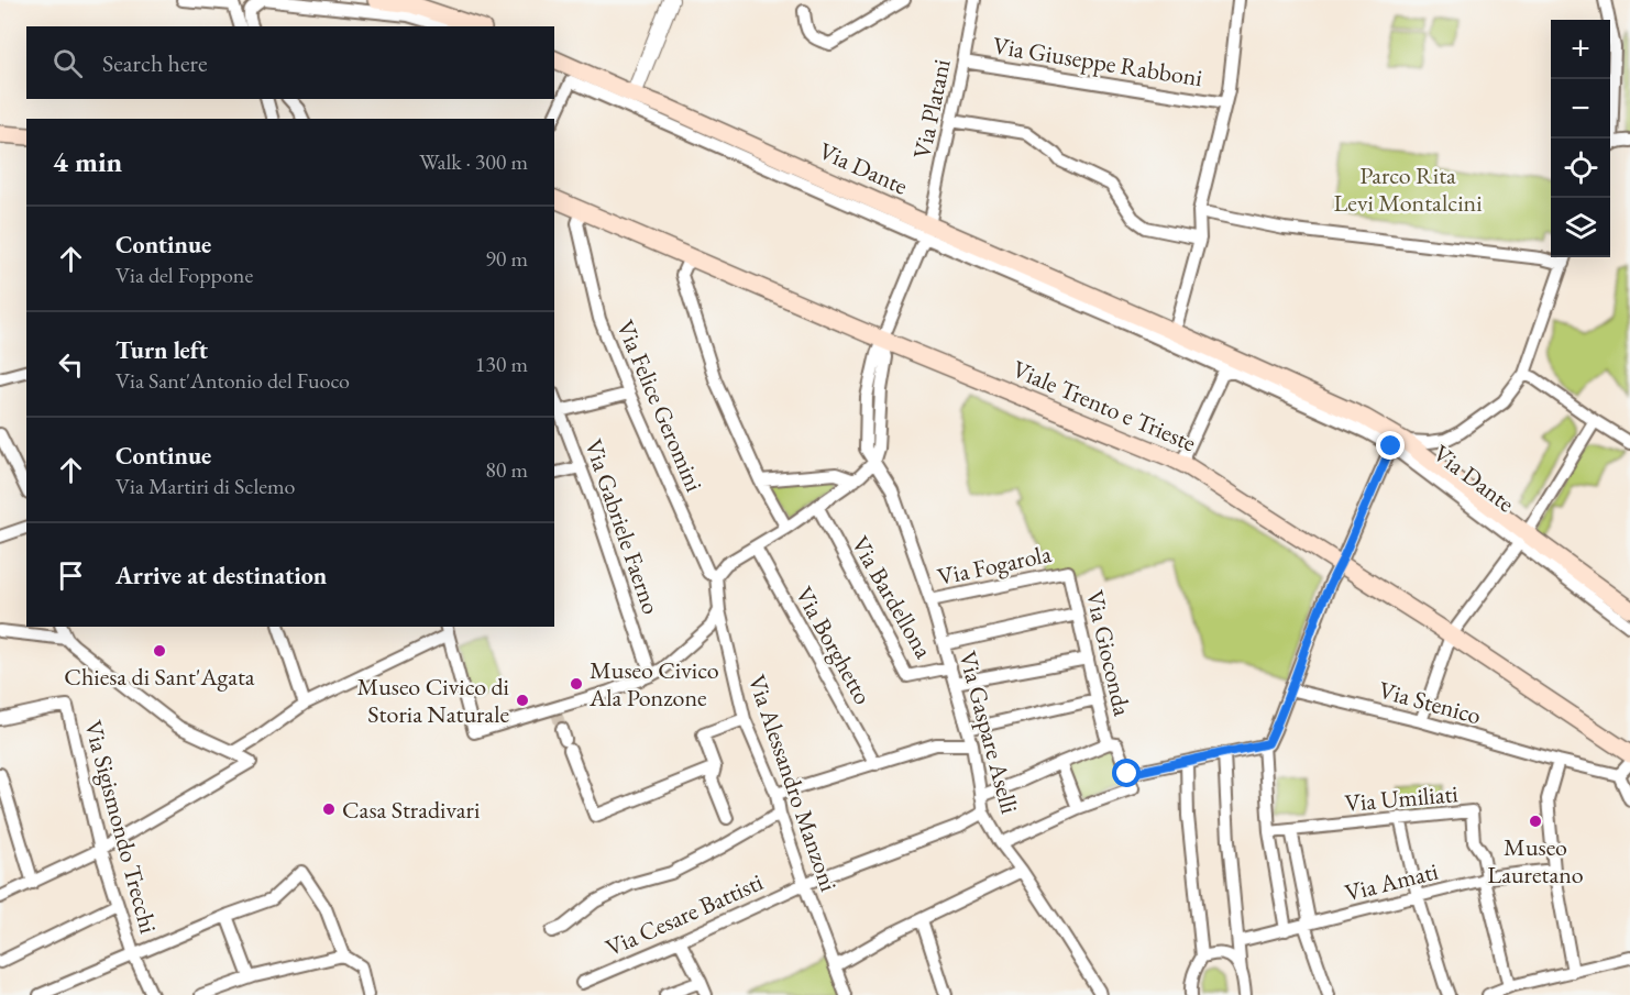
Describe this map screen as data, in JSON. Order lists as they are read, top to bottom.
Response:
{
  "streets": {
    "main road": ["Via Dante", "Viale Trento e Trieste"],
    "street": [
      "Via Giuseppe Rabboni",
      "Via Platani",
      "Via Felice Geromini",
      "Via Gabriele Faerno",
      "Via Fogarola",
      "Via Bardellona",
      "Via Borghetto",
      "Via Gioconda",
      "Via Stenico",
      "Via Gaspare Aselli",
      "Via Alessandro Manzoni",
      "Via Umiliati",
      "Via Sigismondo Trecchi",
      "Via Amati",
      "Via Cesare Battisti"
    ]
  },
  "crossings": [
    ["Via Giuseppe Rabboni", "Via Platani"],
    ["Via Platani", "Via Dante"],
    ["Via Platani", "Viale Trento e Trieste"],
    ["Via Platani", "Via Gaspare Aselli"],
    ["Via Felice Geromini", "Viale Trento e Trieste"],
    ["Via Felice Geromini", "Via Alessandro Manzoni"],
    ["Viale Trento e Trieste", "Via Gaspare Aselli"],
    ["Via Fogarola", "Via Gioconda"],
    ["Via Fogarola", "Via Gaspare Aselli"],
    ["Via Bardellona", "Via Gaspare Aselli"],
    ["Via Gaspare Aselli", "Via Cesare Battisti"],
    ["Via Alessandro Manzoni", "Via Cesare Battisti"],
    ["Via Umiliati", "Via Amati"]
  ],
  "parks": ["Parco Rita Levi Montalcini"],
  "places": [
    "Chiesa di Sant'Agata",
    "Museo Civico Ala Ponzone",
    "Museo Civico di Storia Naturale",
    "Casa Stradivari",
    "Museo Lauretano"
  ],
  "page": {
    "map_buttons": ["+", "−"],
    "search": "Search here",
    "heading": ["4 min", "Walk · 300 m"],
    "list": [
      ["Continue", "Via del Foppone", "90 m"],
      ["Turn left", "Via Sant'Antonio del Fuoco", "130 m"],
      ["Continue", "Via Martiri di Sclemo", "80 m"],
      "Arrive at destination"
    ]
  }
}
